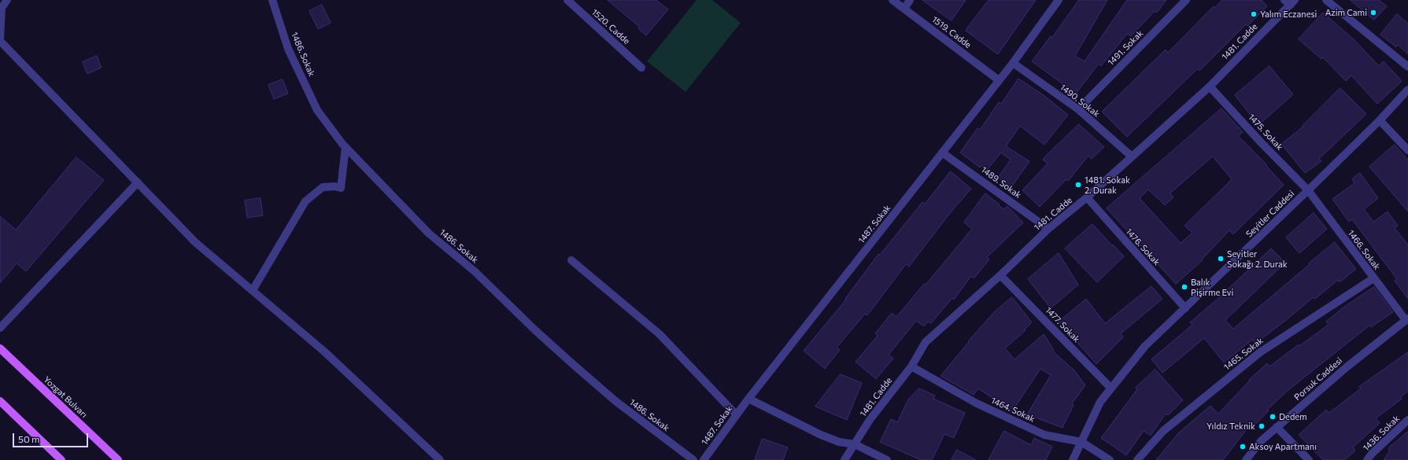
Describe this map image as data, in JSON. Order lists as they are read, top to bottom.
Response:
{
  "streets": {
    "main road": ["Yozgat Bulvarı"],
    "street": [
      "1520. Cadde",
      "1519. Cadde",
      "1481. Cadde",
      "1491. Sokak",
      "1486. Sokak",
      "1490. Sokak",
      "1475. Sokak",
      "1489. Sokak",
      "Seyitler Caddesi",
      "1487. Sokak",
      "1476. Sokak",
      "1466. Sokak",
      "1477. Sokak",
      "1465. Sokak",
      "Porsuk Caddesi",
      "1464. Sokak",
      "1436. Sokak"
    ]
  },
  "crossings": [
    ["1519. Cadde", "1487. Sokak"],
    ["1481. Cadde", "1490. Sokak"],
    ["1481. Cadde", "1475. Sokak"],
    ["1481. Cadde", "1489. Sokak"],
    ["1481. Cadde", "1476. Sokak"],
    ["1481. Cadde", "1477. Sokak"],
    ["1481. Cadde", "1464. Sokak"],
    ["1491. Sokak", "1490. Sokak"],
    ["1490. Sokak", "1487. Sokak"],
    ["1475. Sokak", "Seyitler Caddesi"],
    ["1475. Sokak", "1466. Sokak"],
    ["1489. Sokak", "1487. Sokak"],
    ["Seyitler Caddesi", "1476. Sokak"],
    ["Seyitler Caddesi", "1466. Sokak"],
    ["Seyitler Caddesi", "1477. Sokak"],
    ["Seyitler Caddesi", "1464. Sokak"],
    ["1466. Sokak", "1465. Sokak"],
    ["1466. Sokak", "Porsuk Caddesi"]
  ],
  "places": [
    "Azim Cami",
    "Yalım Eczanesi",
    "1481. Sokak 2. Durak",
    "Seyitler Sokağı 2. Durak",
    "Balık Pişirme Evi",
    "Dedem",
    "Yıldız Teknik",
    "Aksoy Apartmanı"
  ],
  "scale_bar": "50 m"
}
